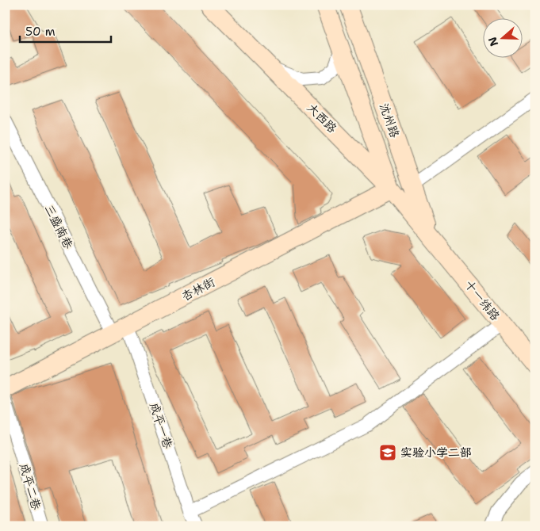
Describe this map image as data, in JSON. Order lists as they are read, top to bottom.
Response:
{
  "streets": {
    "main road": [
      "大西路",
      "沈州路",
      "杏林街",
      "十一纬路"
    ],
    "street": ["三盛南巷", "成平一巷", "成平二巷"]
  },
  "crossings": [
    ["大西路", "沈州路"],
    ["大西路", "杏林街"],
    ["大西路", "十一纬路"],
    ["沈州路", "杏林街"],
    ["沈州路", "十一纬路"],
    ["三盛南巷", "杏林街"],
    ["杏林街", "成平一巷"]
  ],
  "places": {
    "school or university": ["实验小学二部"]
  },
  "scale_bar": "50 m",
  "north": "left"
}
